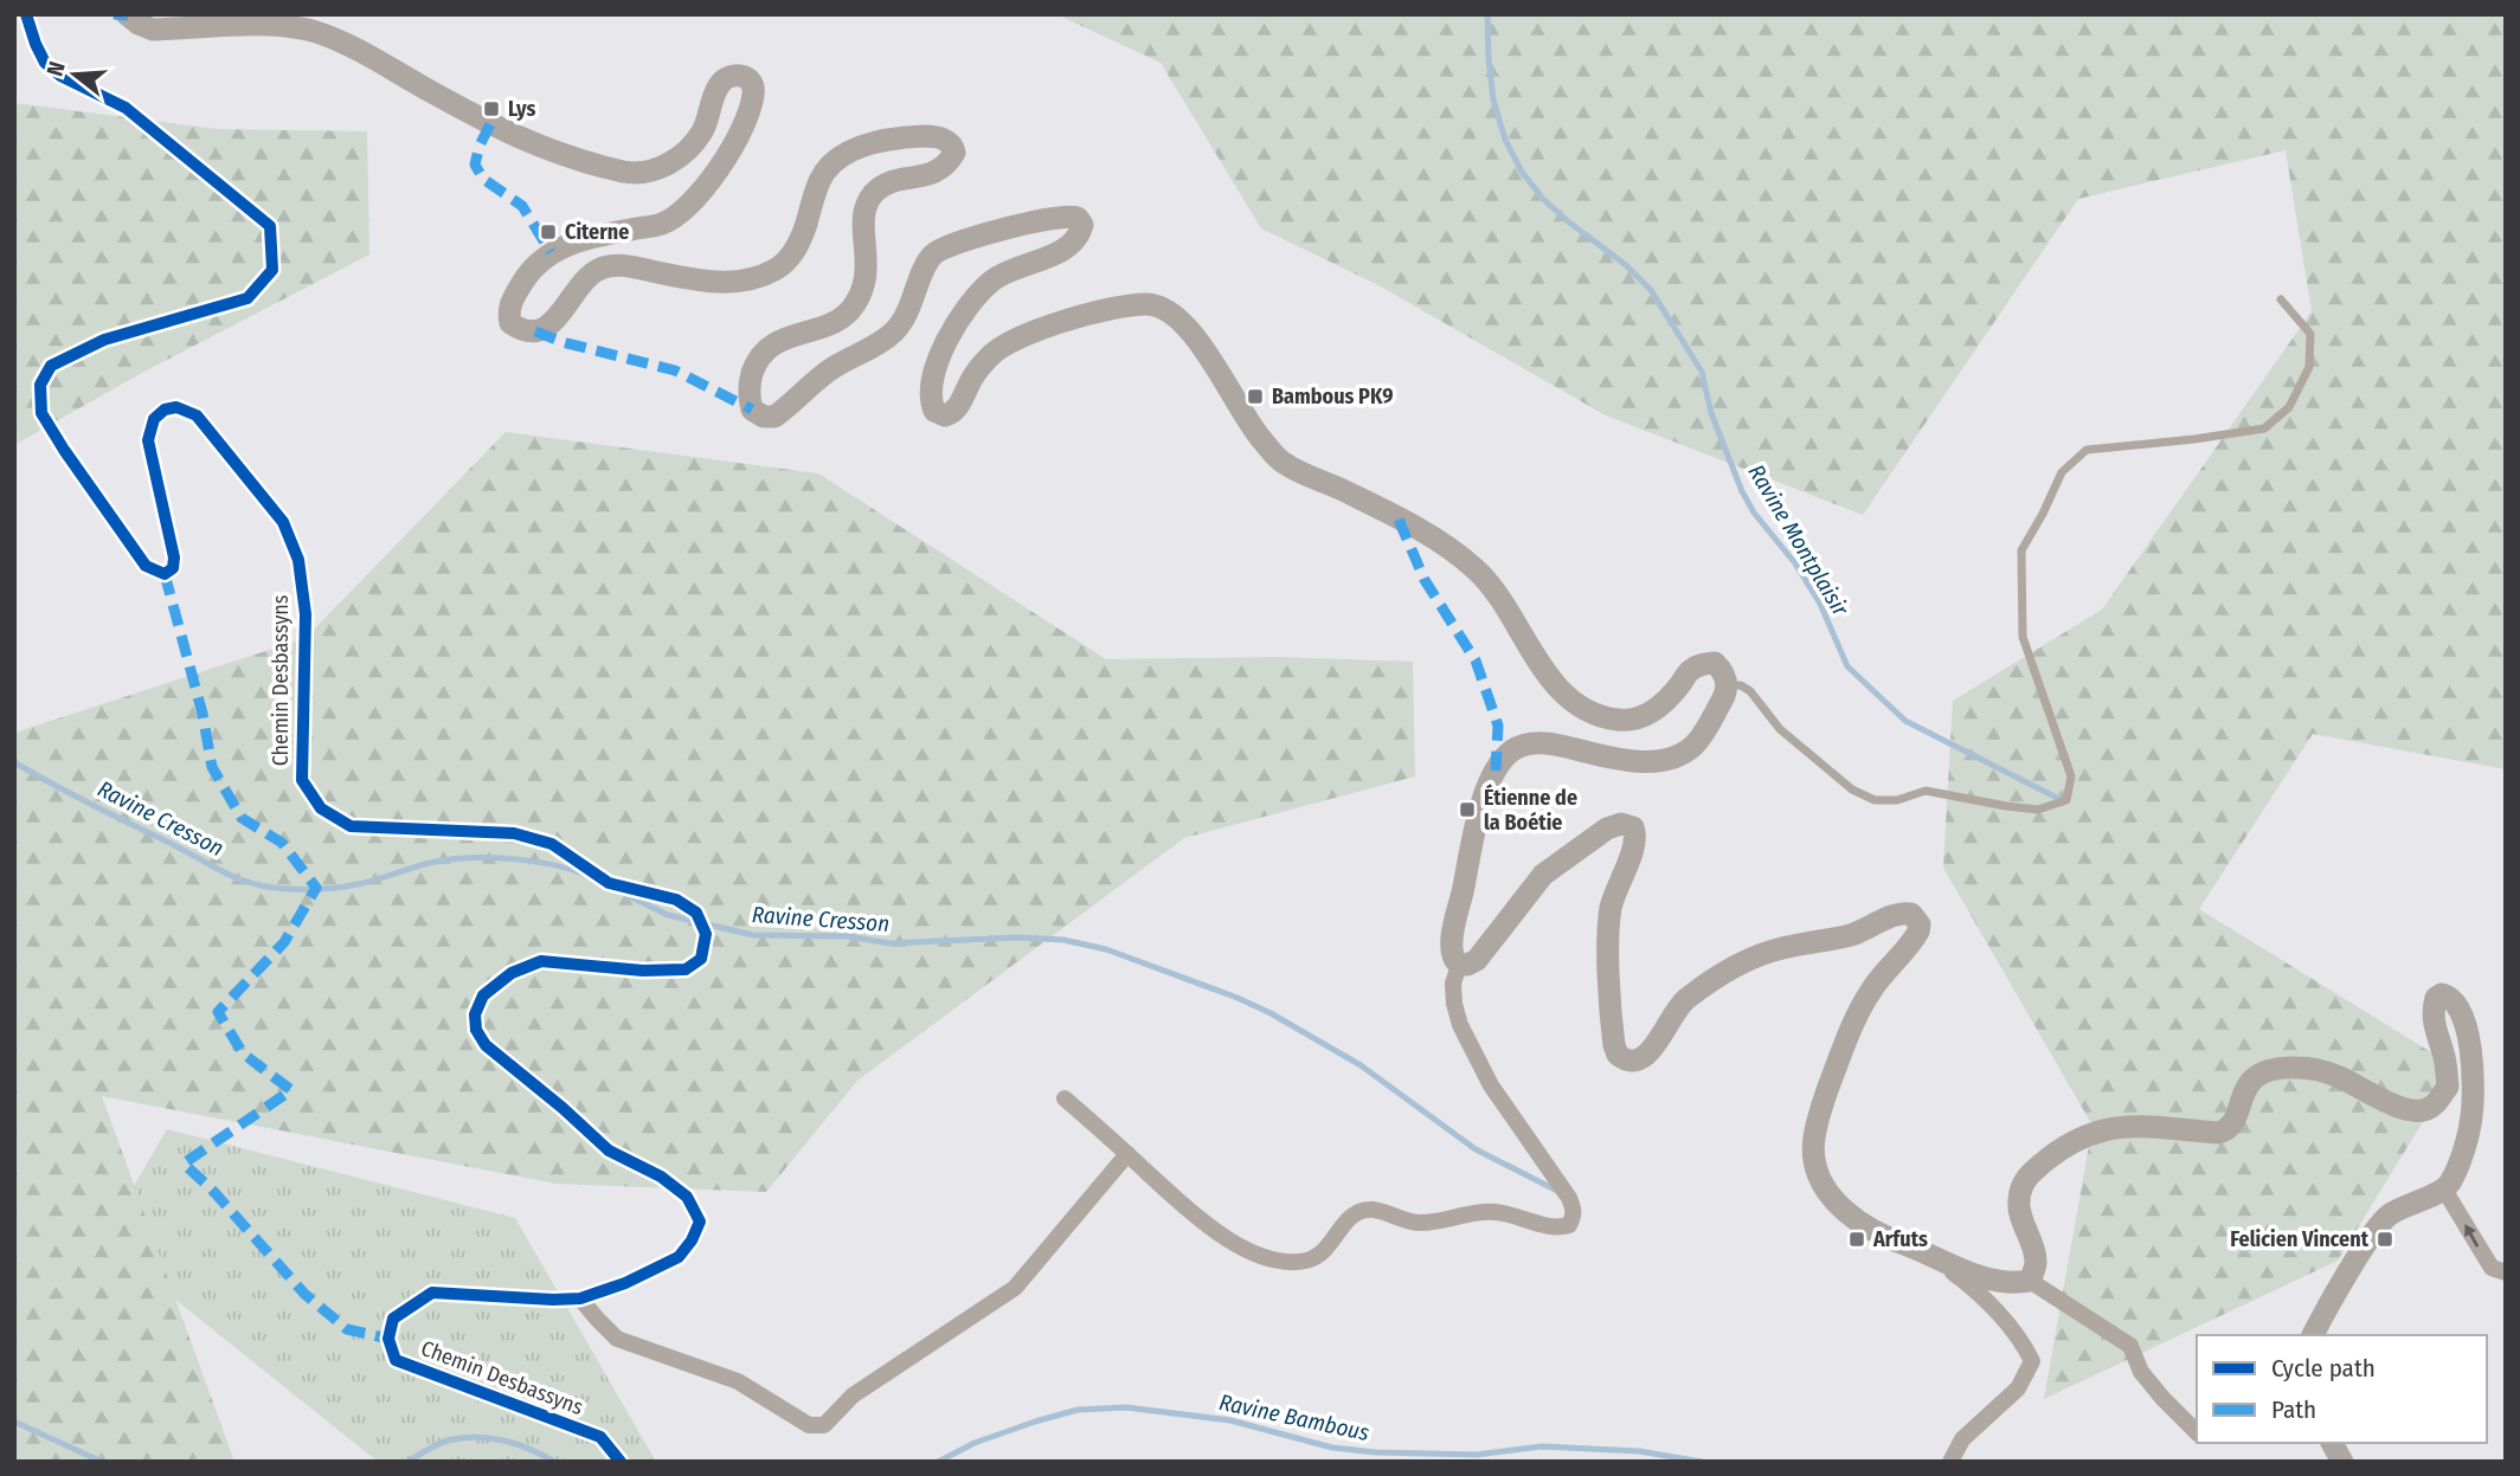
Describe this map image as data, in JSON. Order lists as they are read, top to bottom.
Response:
{
  "streets": {
    "street": ["Chemin Desbassyns"]
  },
  "water": ["Ravine Montplaisir", "Ravine Cresson", "Ravine Bambous"],
  "places": {
    "transit": [
      "Lys",
      "Citerne",
      "Bambous PK9",
      "Étienne de la Boétie",
      "Arfuts",
      "Felicien Vincent"
    ]
  },
  "legend": ["Cycle path", "Path"],
  "north": "left"
}
